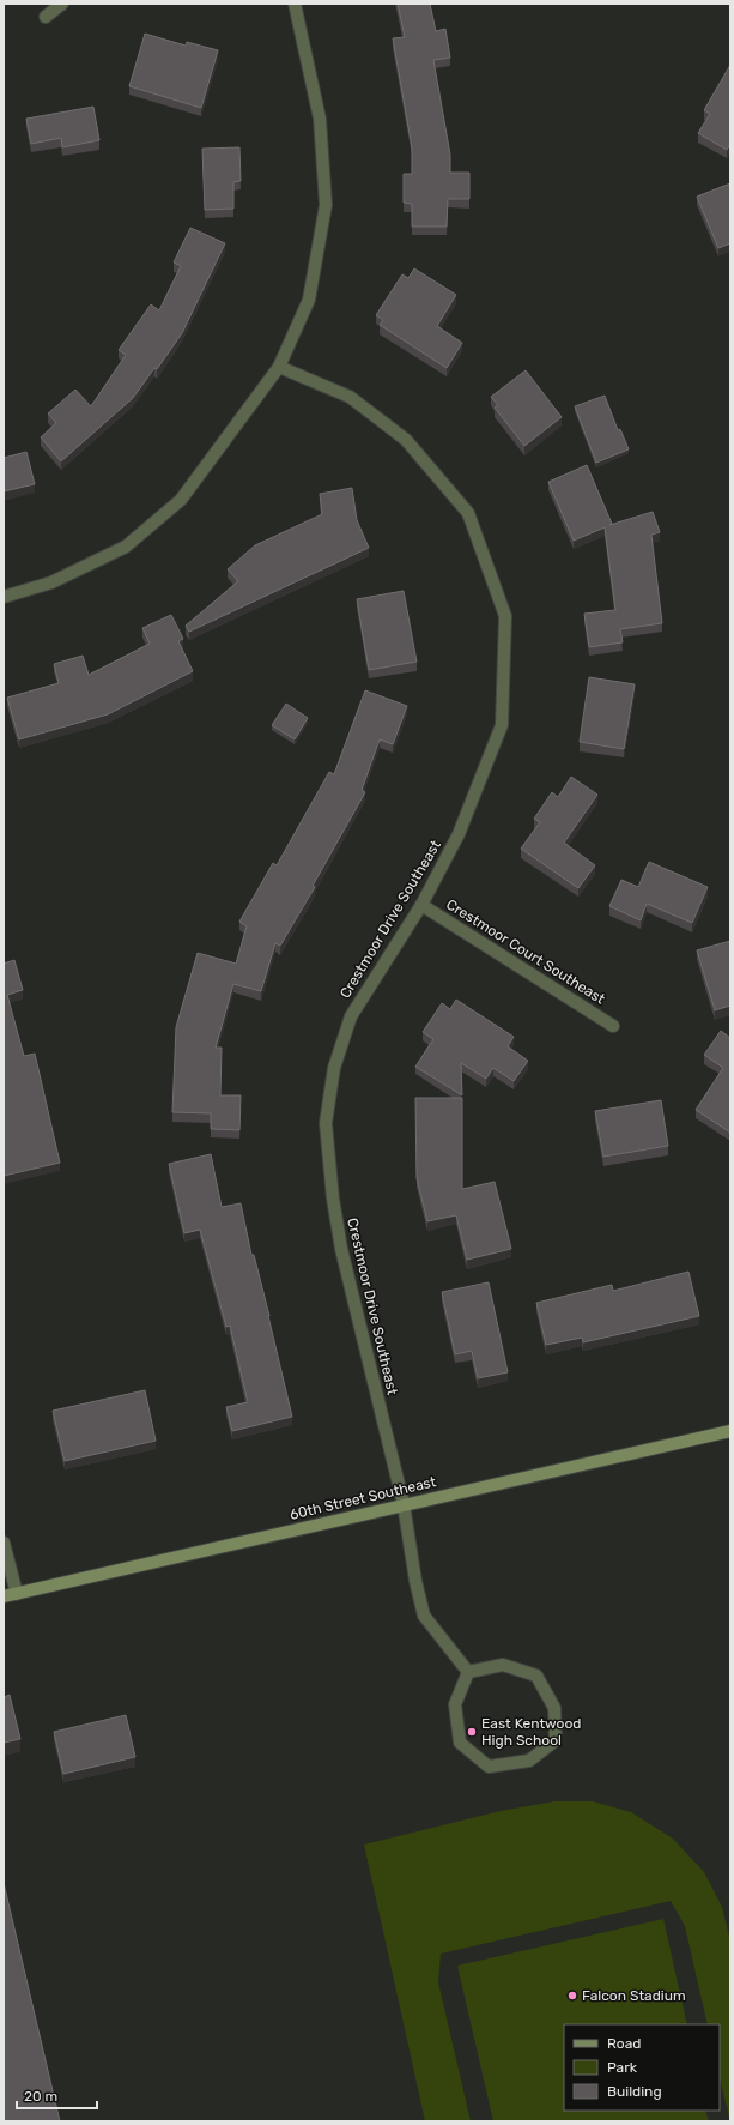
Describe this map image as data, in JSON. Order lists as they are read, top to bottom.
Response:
{
  "streets": {
    "main road": ["60th Street Southeast"],
    "street": ["Crestmoor Drive Southeast", "Crestmoor Court Southeast"]
  },
  "crossings": [
    ["Crestmoor Drive Southeast", "Crestmoor Court Southeast"],
    ["Crestmoor Drive Southeast", "60th Street Southeast"]
  ],
  "places": ["East Kentwood High School", "Falcon Stadium"],
  "legend": ["Road", "Park", "Building"],
  "scale_bar": "20 m"
}
